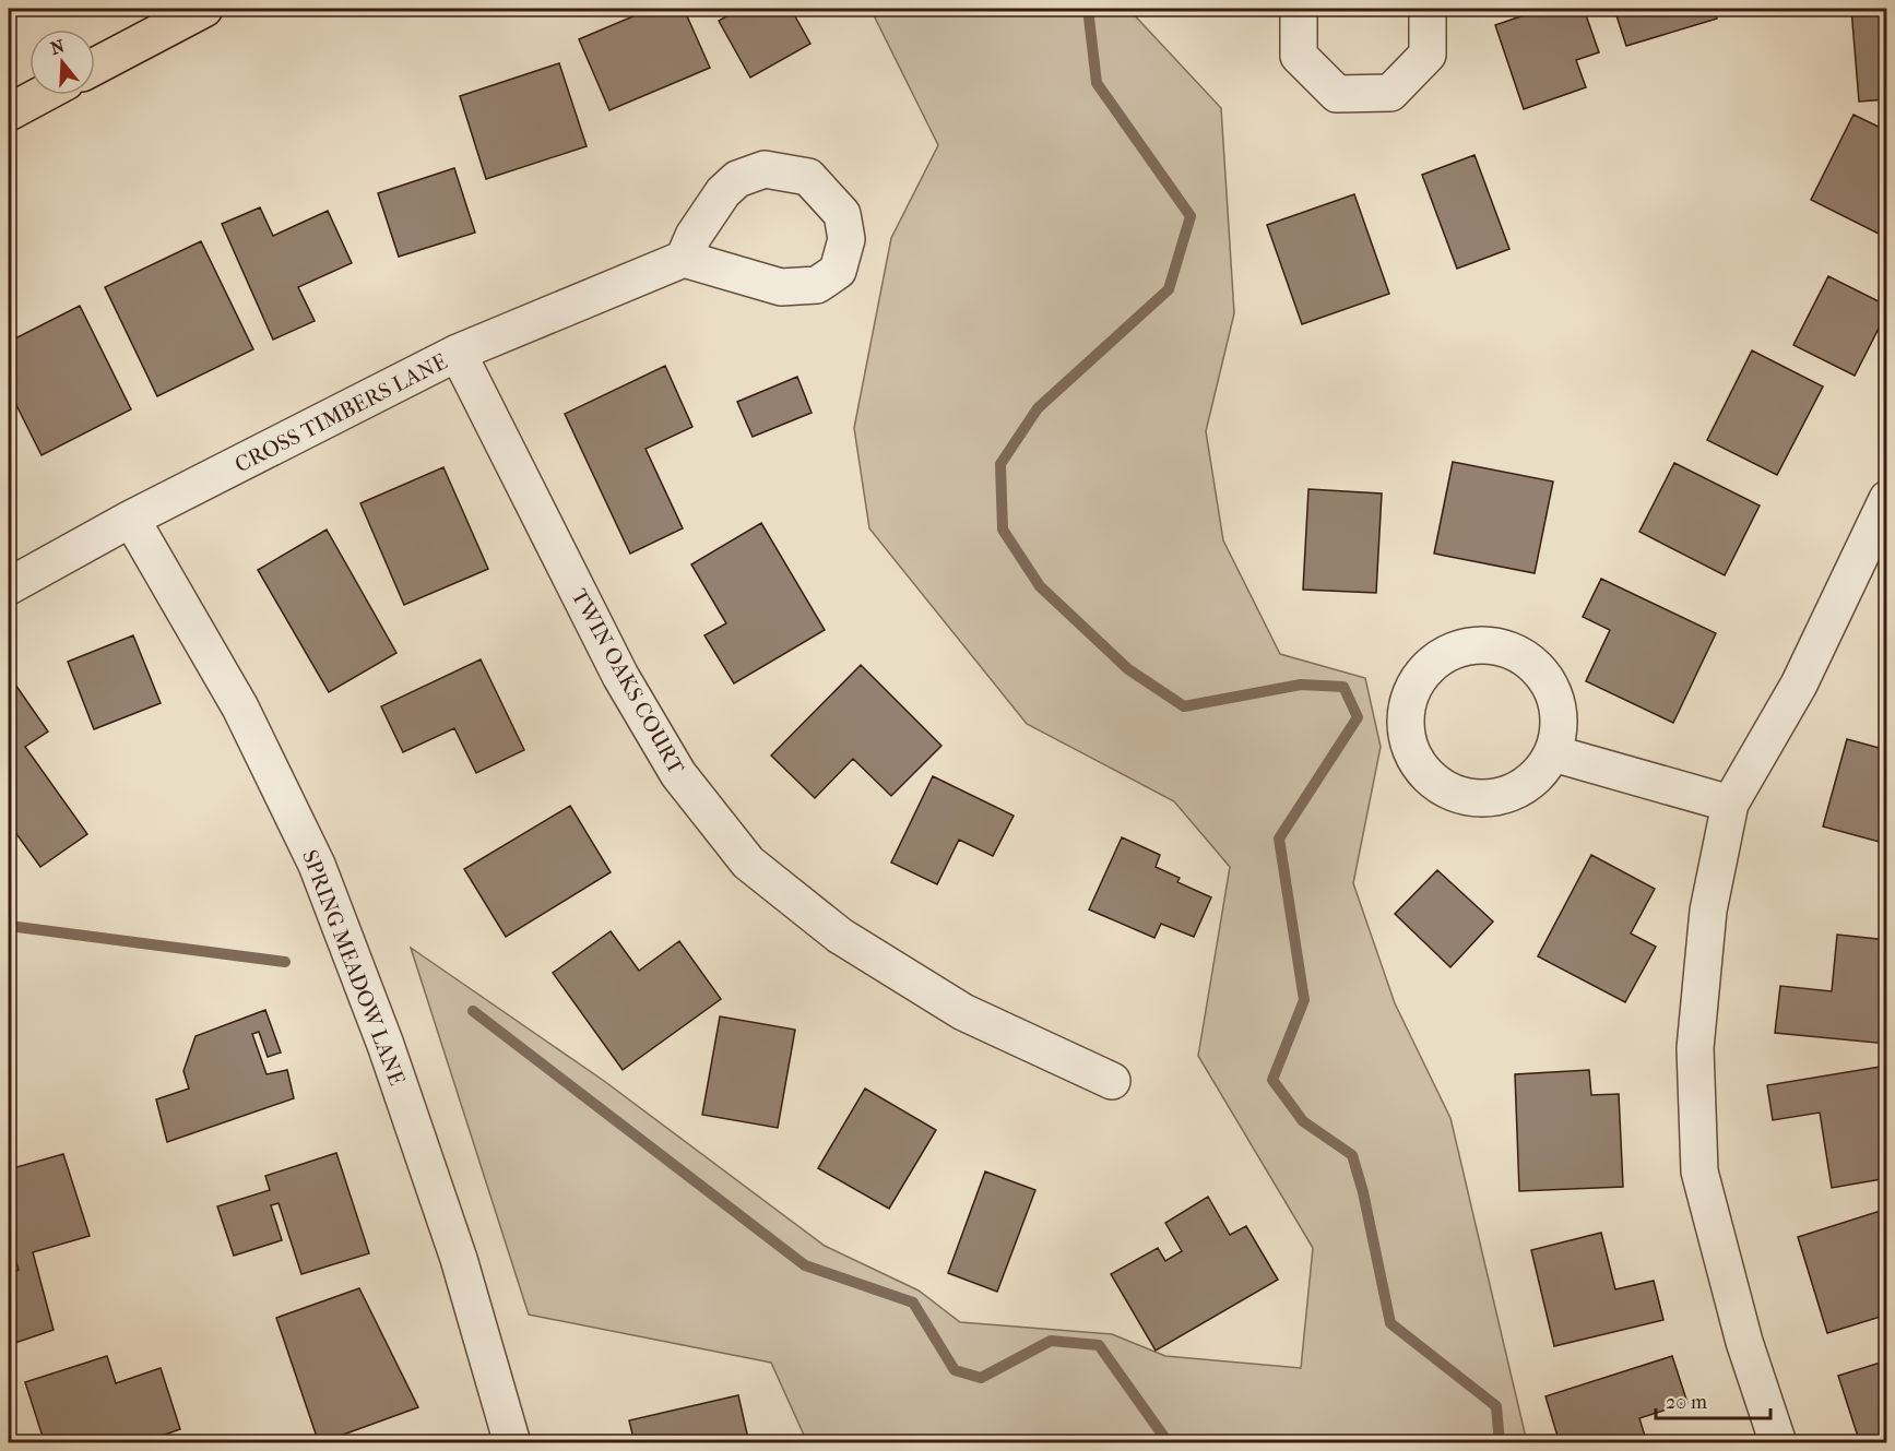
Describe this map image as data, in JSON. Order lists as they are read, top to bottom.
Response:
{
  "streets": {
    "street": ["CROSS TIMBERS LANE", "TWIN OAKS COURT", "SPRING MEADOW LANE"]
  },
  "crossings": [
    ["CROSS TIMBERS LANE", "TWIN OAKS COURT"],
    ["CROSS TIMBERS LANE", "SPRING MEADOW LANE"]
  ],
  "scale_bar": "20 m",
  "north": "top"
}
